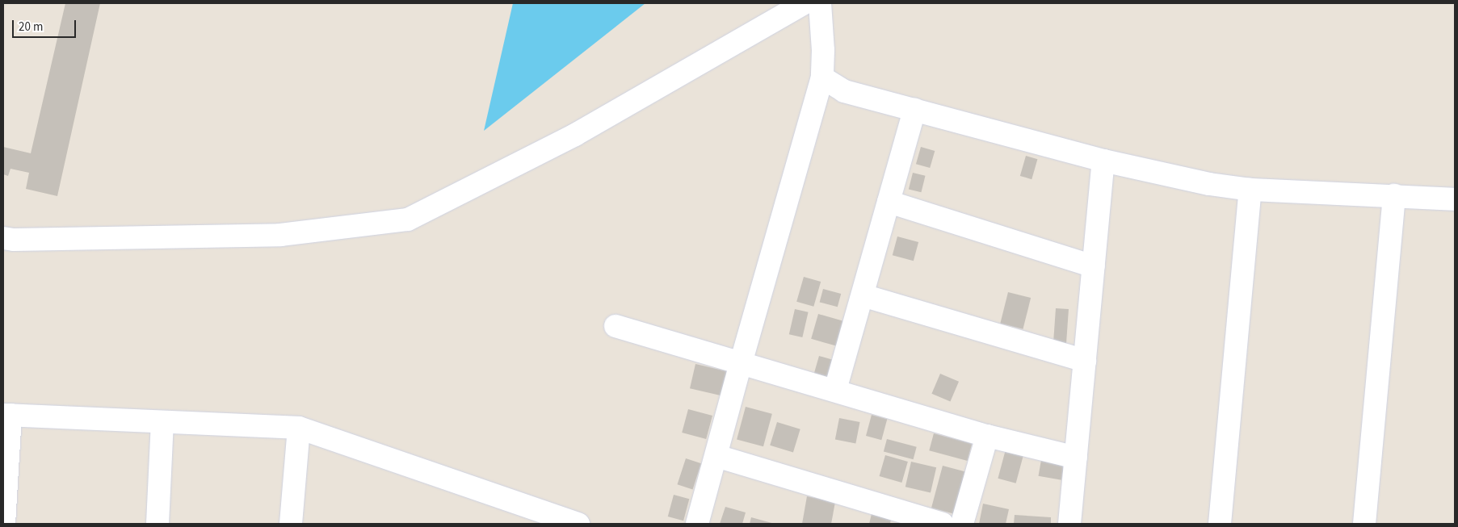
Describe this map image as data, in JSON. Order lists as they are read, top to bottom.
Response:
{
  "scale_bar": "20 m"
}
